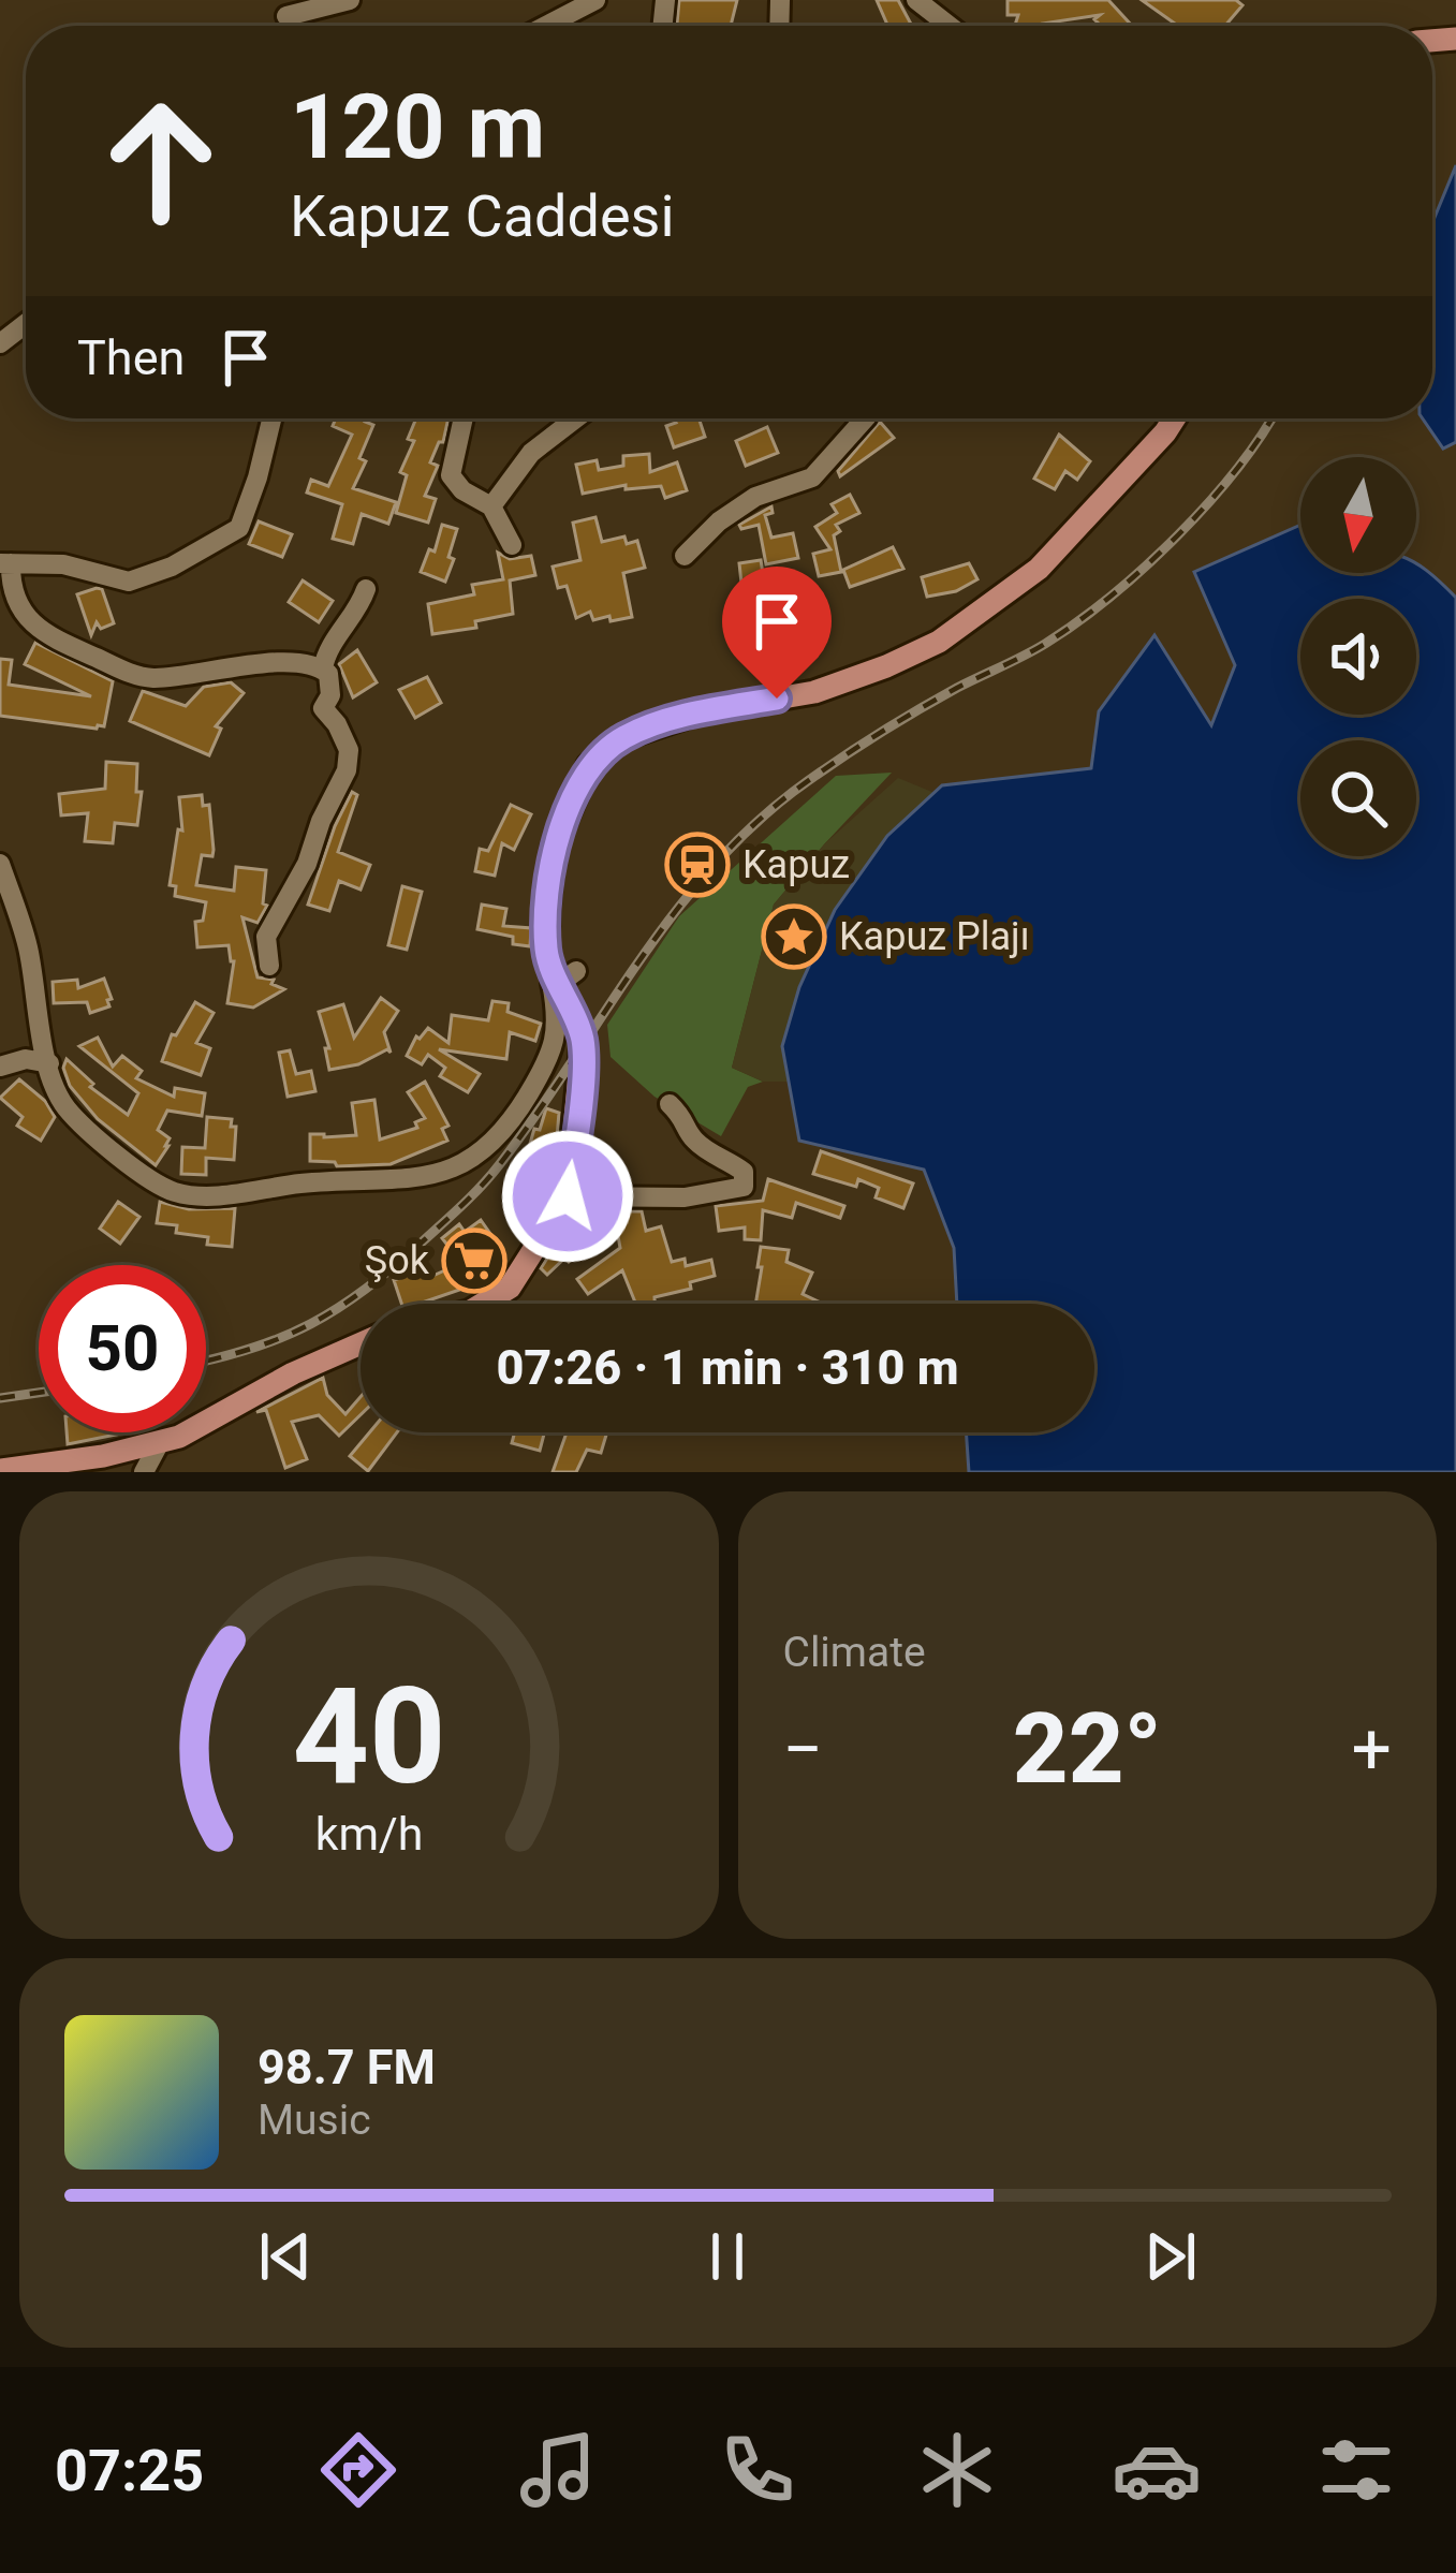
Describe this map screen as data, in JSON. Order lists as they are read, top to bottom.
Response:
{
  "places": {
    "station": ["Kapuz"],
    "place": ["Kapuz Plajı"],
    "supermarket": ["Şok"]
  },
  "north": "bottom",
  "page": {
    "turn": ["120 m", "Kapuz Caddesi"],
    "then": "Then",
    "limit": "50",
    "trip": "07:26 · 1 min · 310 m",
    "tile": "Climate",
    "heat": ["−", "22°", "+"],
    "song": ["98.7 FM", "Music"],
    "tabs": "07:25",
    "gauge": ["40", "km/h"]
  }
}
